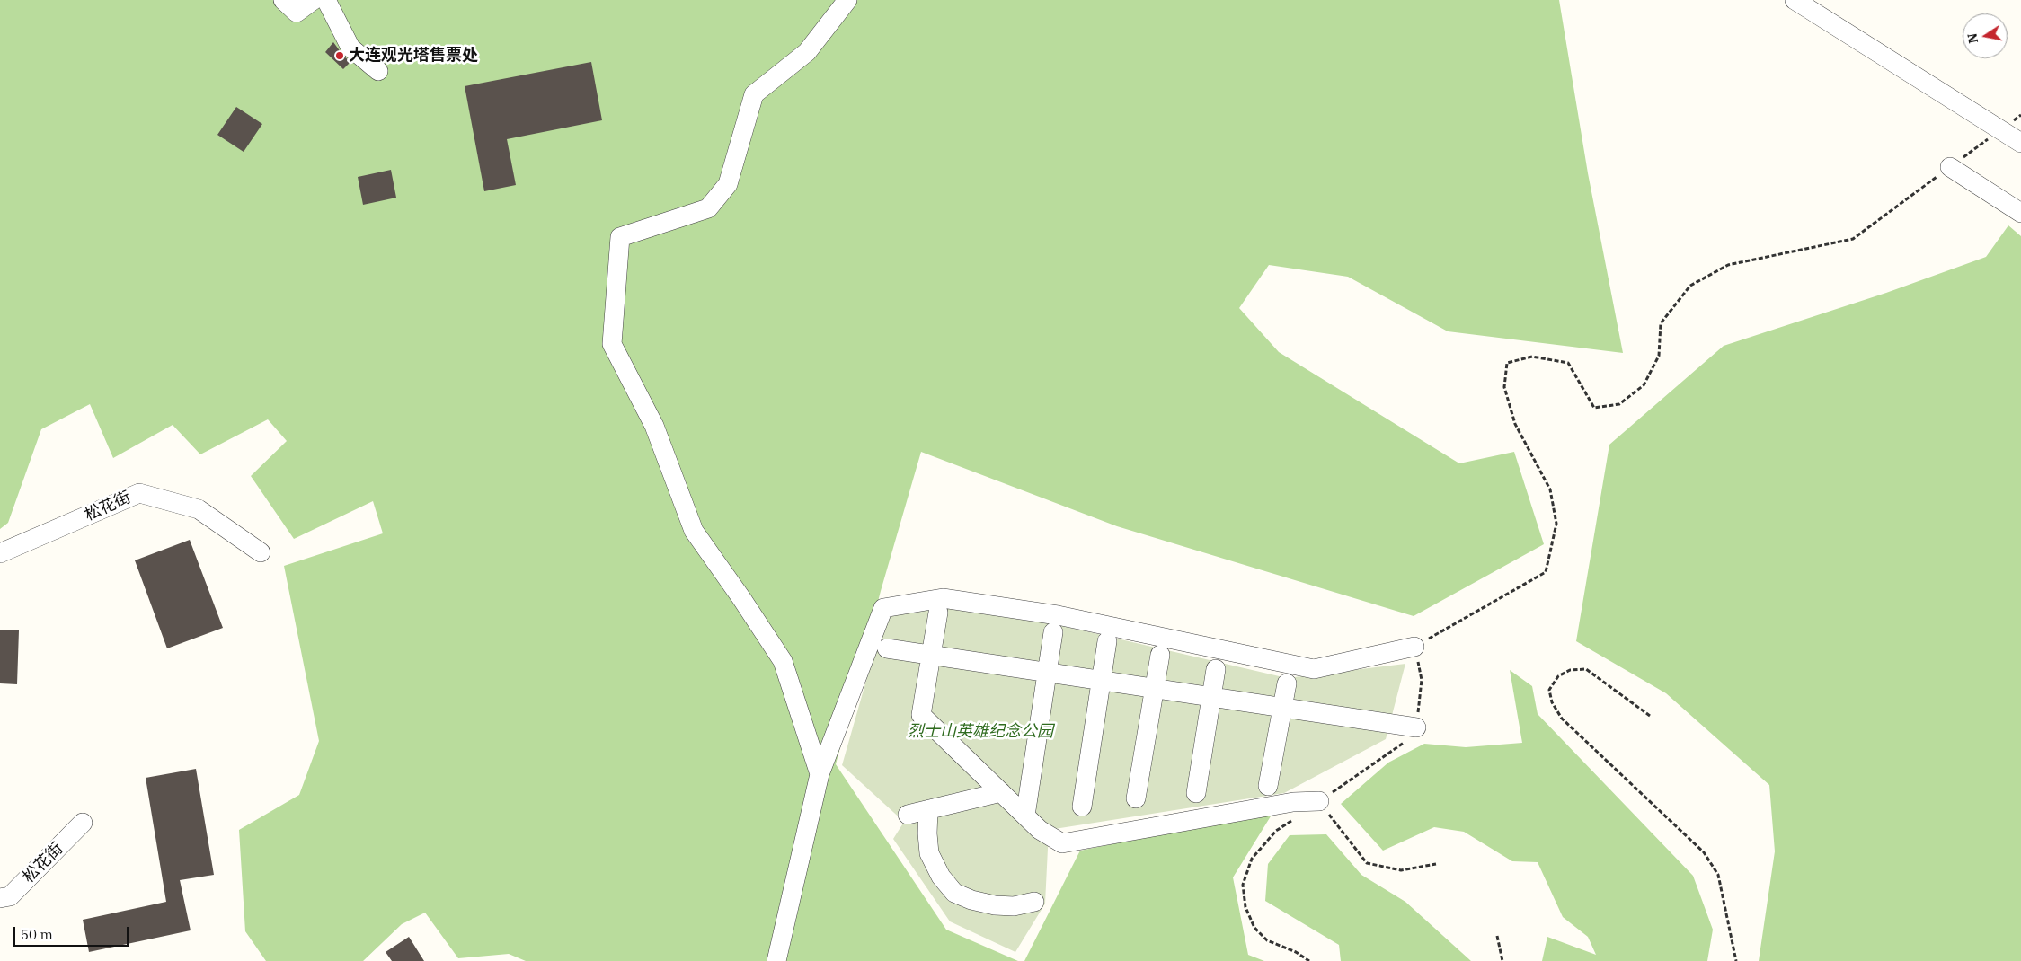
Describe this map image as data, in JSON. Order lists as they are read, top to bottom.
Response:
{
  "streets": {
    "street": ["松花街"]
  },
  "parks": ["烈士山英雄纪念公园"],
  "places": ["大连观光塔售票处"],
  "scale_bar": "50 m",
  "north": "left"
}
